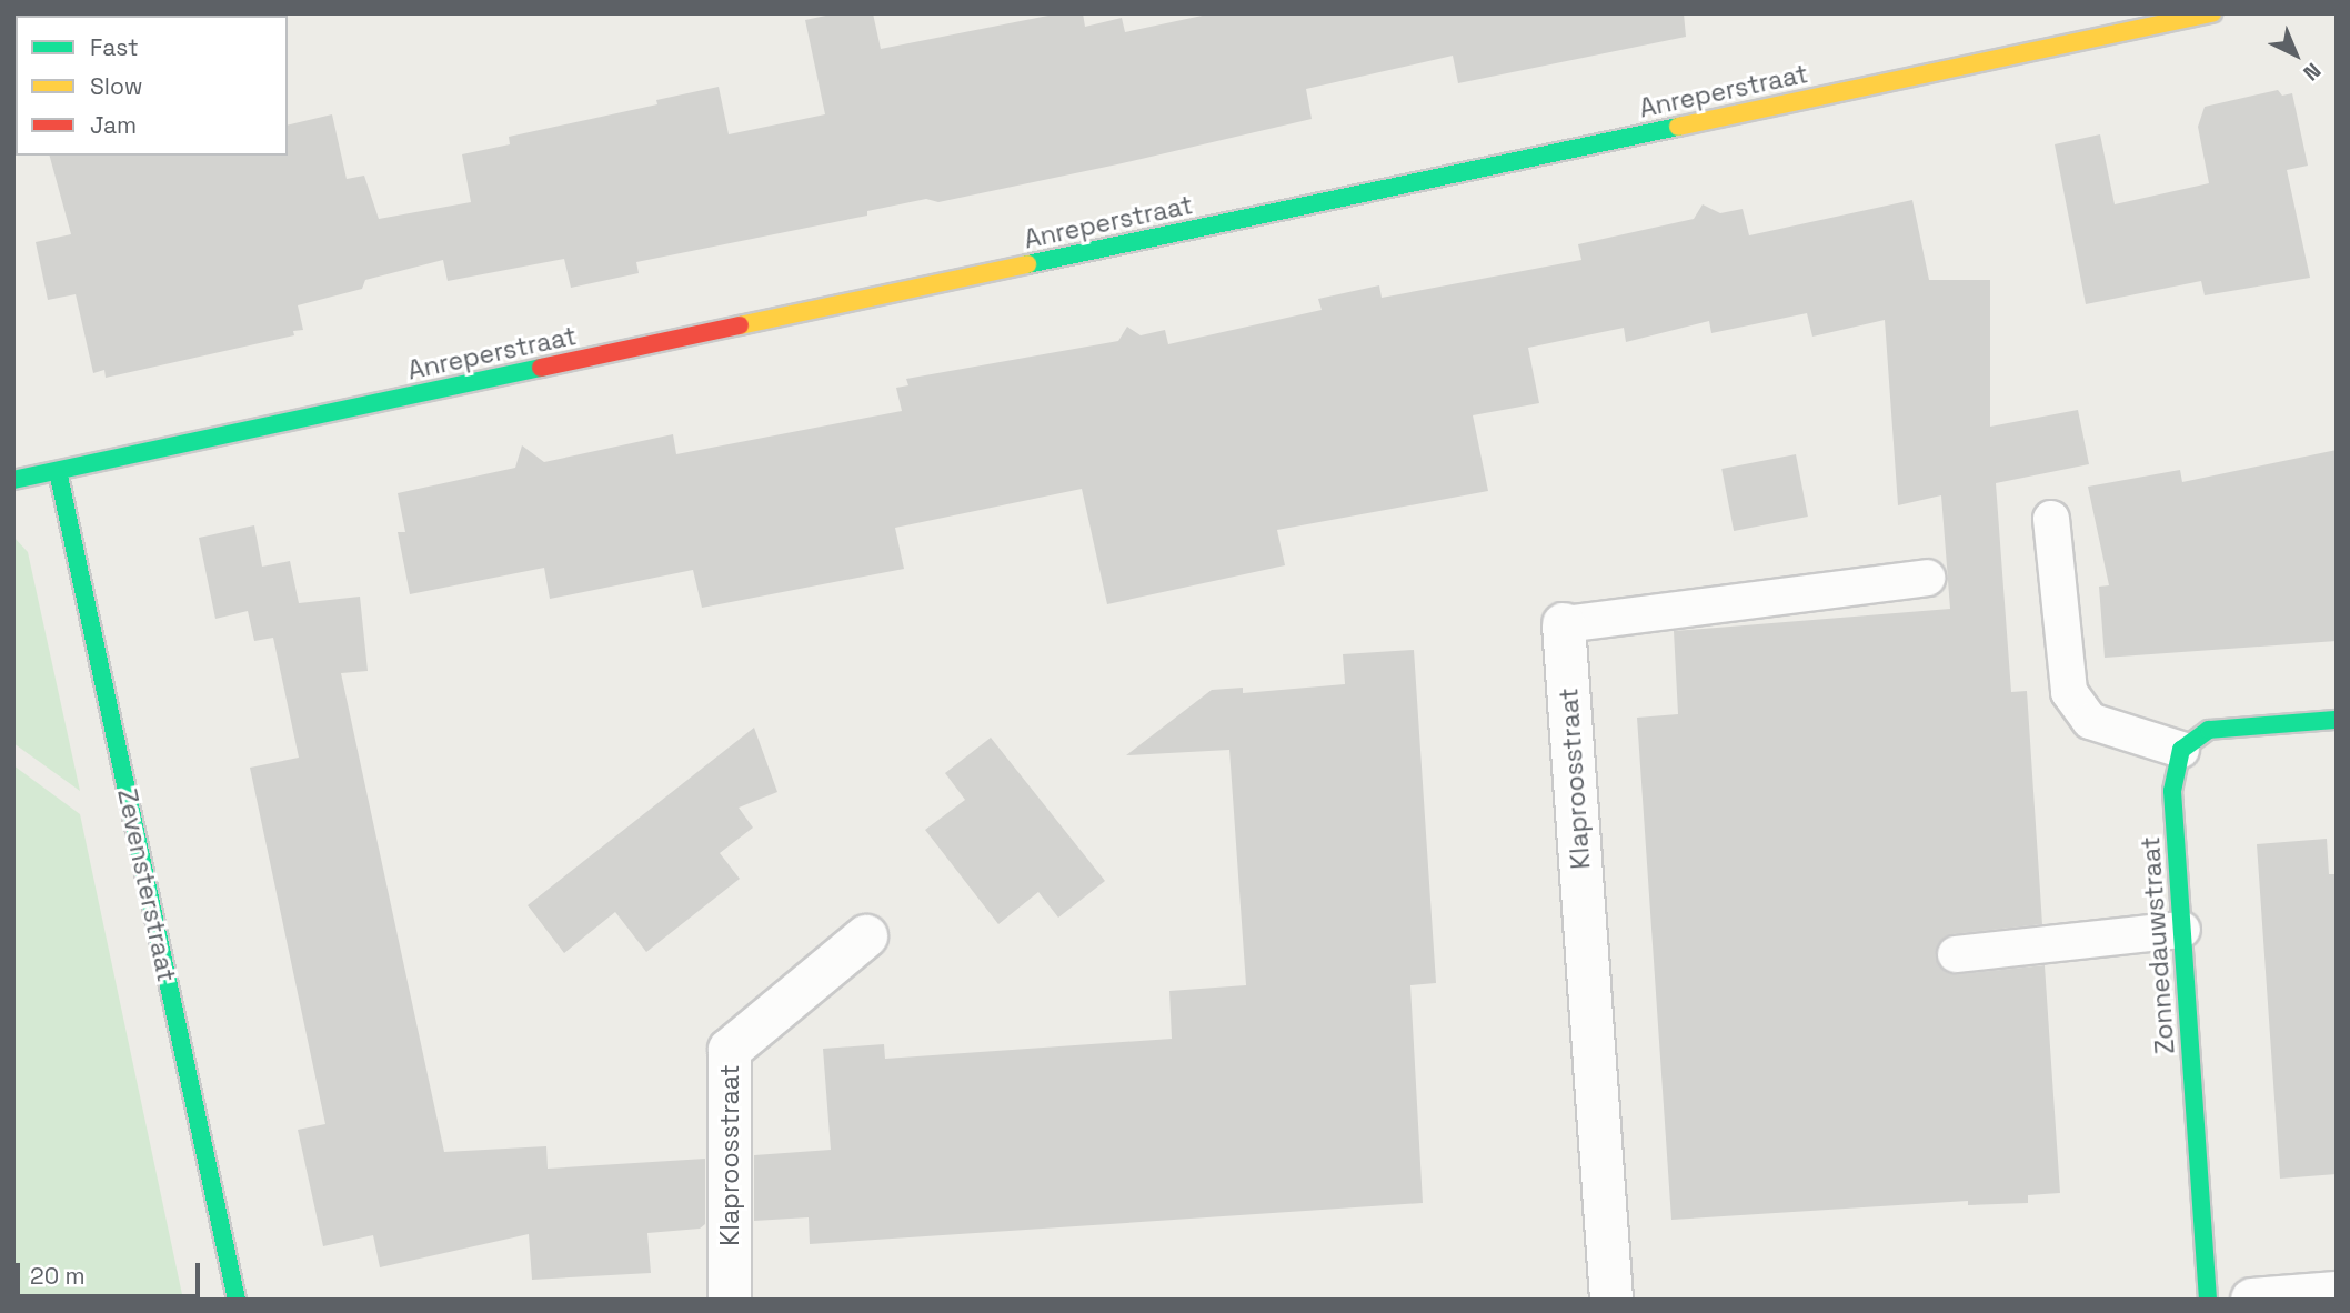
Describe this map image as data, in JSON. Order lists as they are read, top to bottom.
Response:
{
  "streets": {
    "street": [
      "Anreperstraat",
      "Klaproosstraat",
      "Zevensterstraat",
      "Zonnedauwstraat"
    ]
  },
  "crossings": [
    ["Anreperstraat", "Zevensterstraat"]
  ],
  "legend": ["Fast", "Slow", "Jam"],
  "scale_bar": "20 m",
  "north": "bottom right"
}
